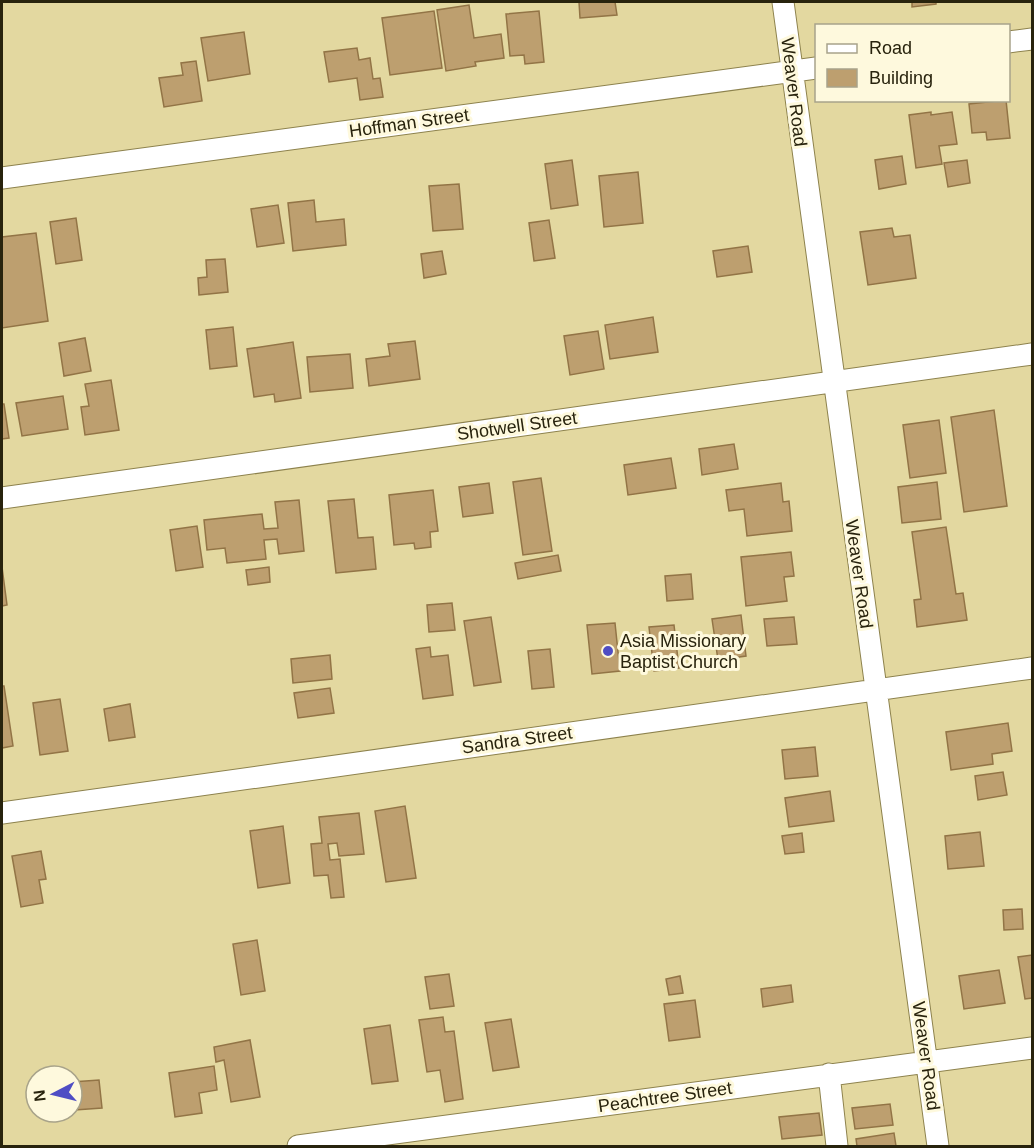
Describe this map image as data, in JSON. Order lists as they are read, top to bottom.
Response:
{
  "streets": {
    "street": [
      "Weaver Road",
      "Hoffman Street",
      "Shotwell Street",
      "Sandra Street",
      "Peachtree Street"
    ]
  },
  "crossings": [
    ["Weaver Road", "Hoffman Street"],
    ["Weaver Road", "Shotwell Street"],
    ["Weaver Road", "Sandra Street"],
    ["Weaver Road", "Peachtree Street"]
  ],
  "places": ["Asia Missionary Baptist Church"],
  "legend": ["Road", "Building"],
  "north": "left"
}
